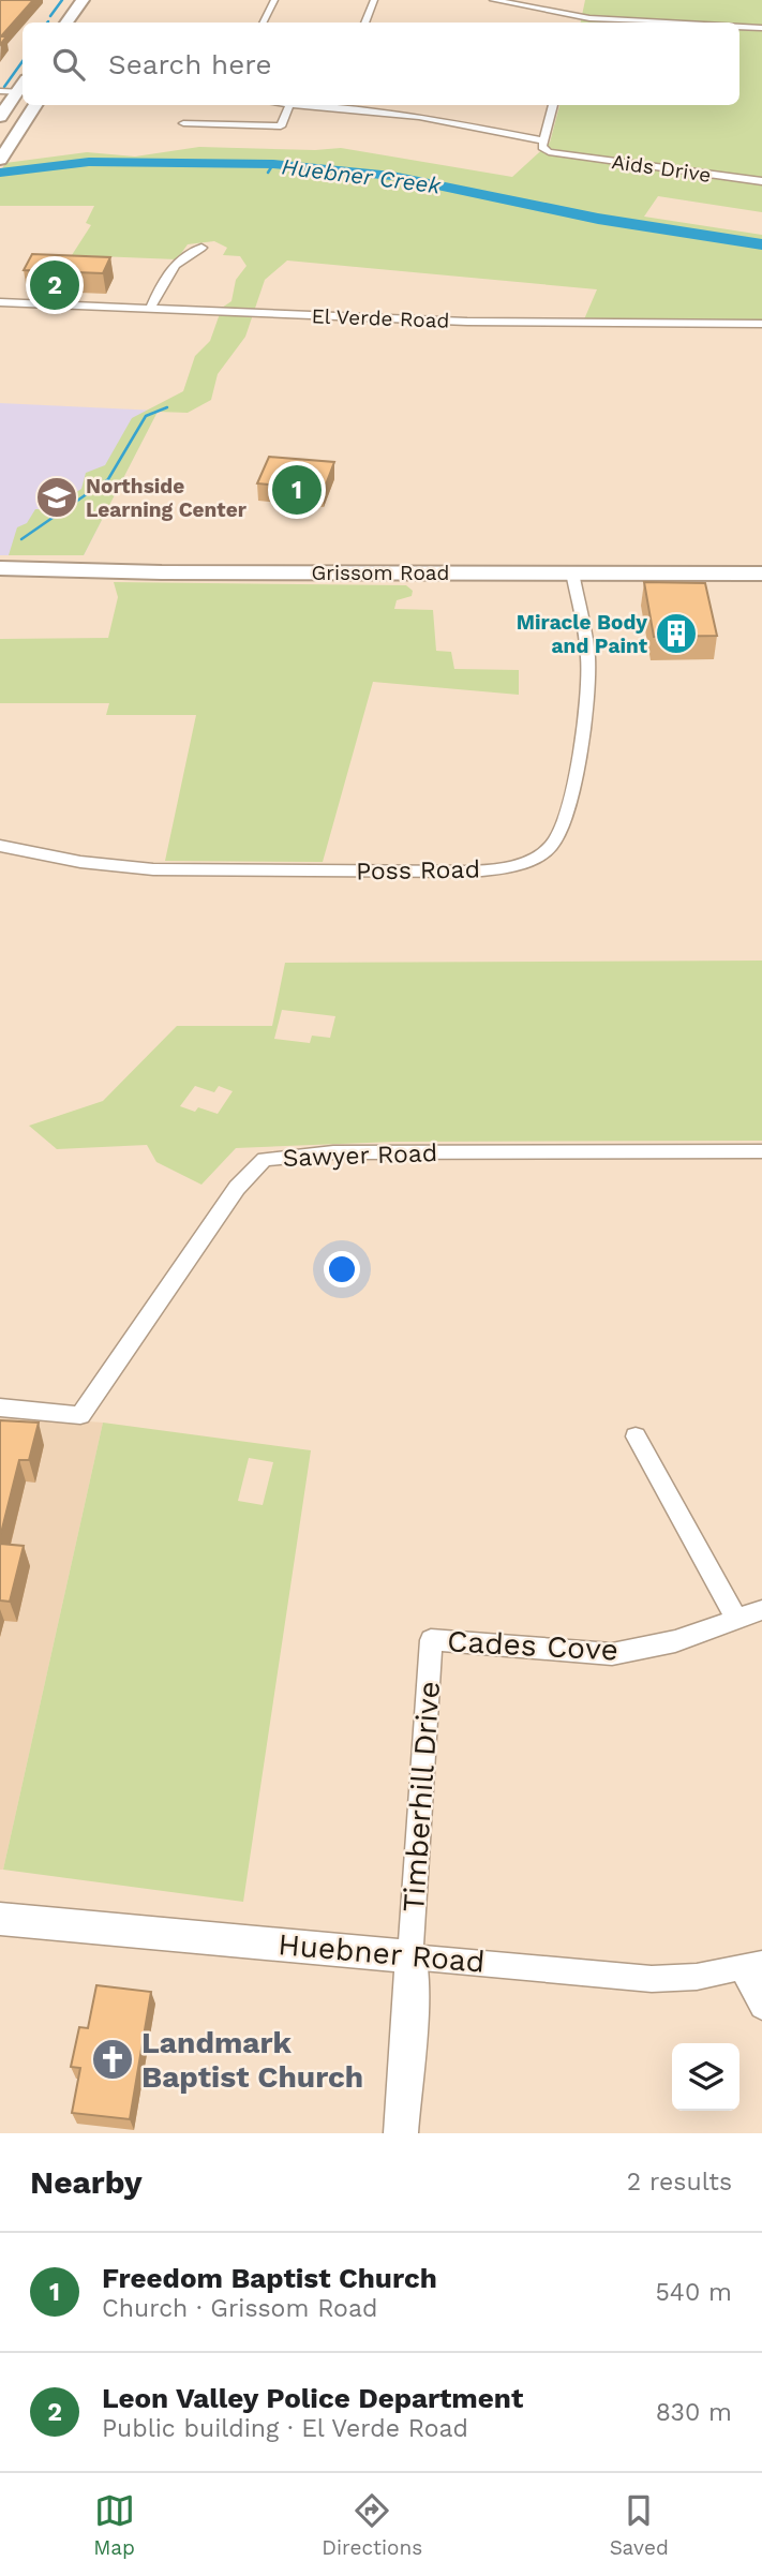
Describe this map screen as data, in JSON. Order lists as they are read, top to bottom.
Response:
{
  "streets": {
    "main road": ["Grissom Road"],
    "street": [
      "Aids Drive",
      "El Verde Road",
      "Poss Road",
      "Sawyer Road",
      "Cades Cove",
      "Timberhill Drive",
      "Huebner Road"
    ]
  },
  "crossings": [
    ["Grissom Road", "Poss Road"],
    ["Cades Cove", "Timberhill Drive"],
    ["Timberhill Drive", "Huebner Road"]
  ],
  "water": ["Huebner Creek"],
  "places": {
    "school or university": ["Northside Learning Center"],
    "building": ["Miracle Body and Paint"],
    "church": ["Landmark Baptist Church"]
  },
  "page": {
    "search": "Search here",
    "pins": ["2", "1"],
    "heading": ["Nearby", "2 results"],
    "list": [
      {
        "mark": "1",
        "name": "Freedom Baptist Church",
        "note": "Church · Grissom Road",
        "value": "540 m"
      },
      {
        "mark": "2",
        "name": "Leon Valley Police Department",
        "note": "Public building · El Verde Road",
        "value": "830 m"
      }
    ],
    "nav": ["Map", "Directions", "Saved"]
  }
}
